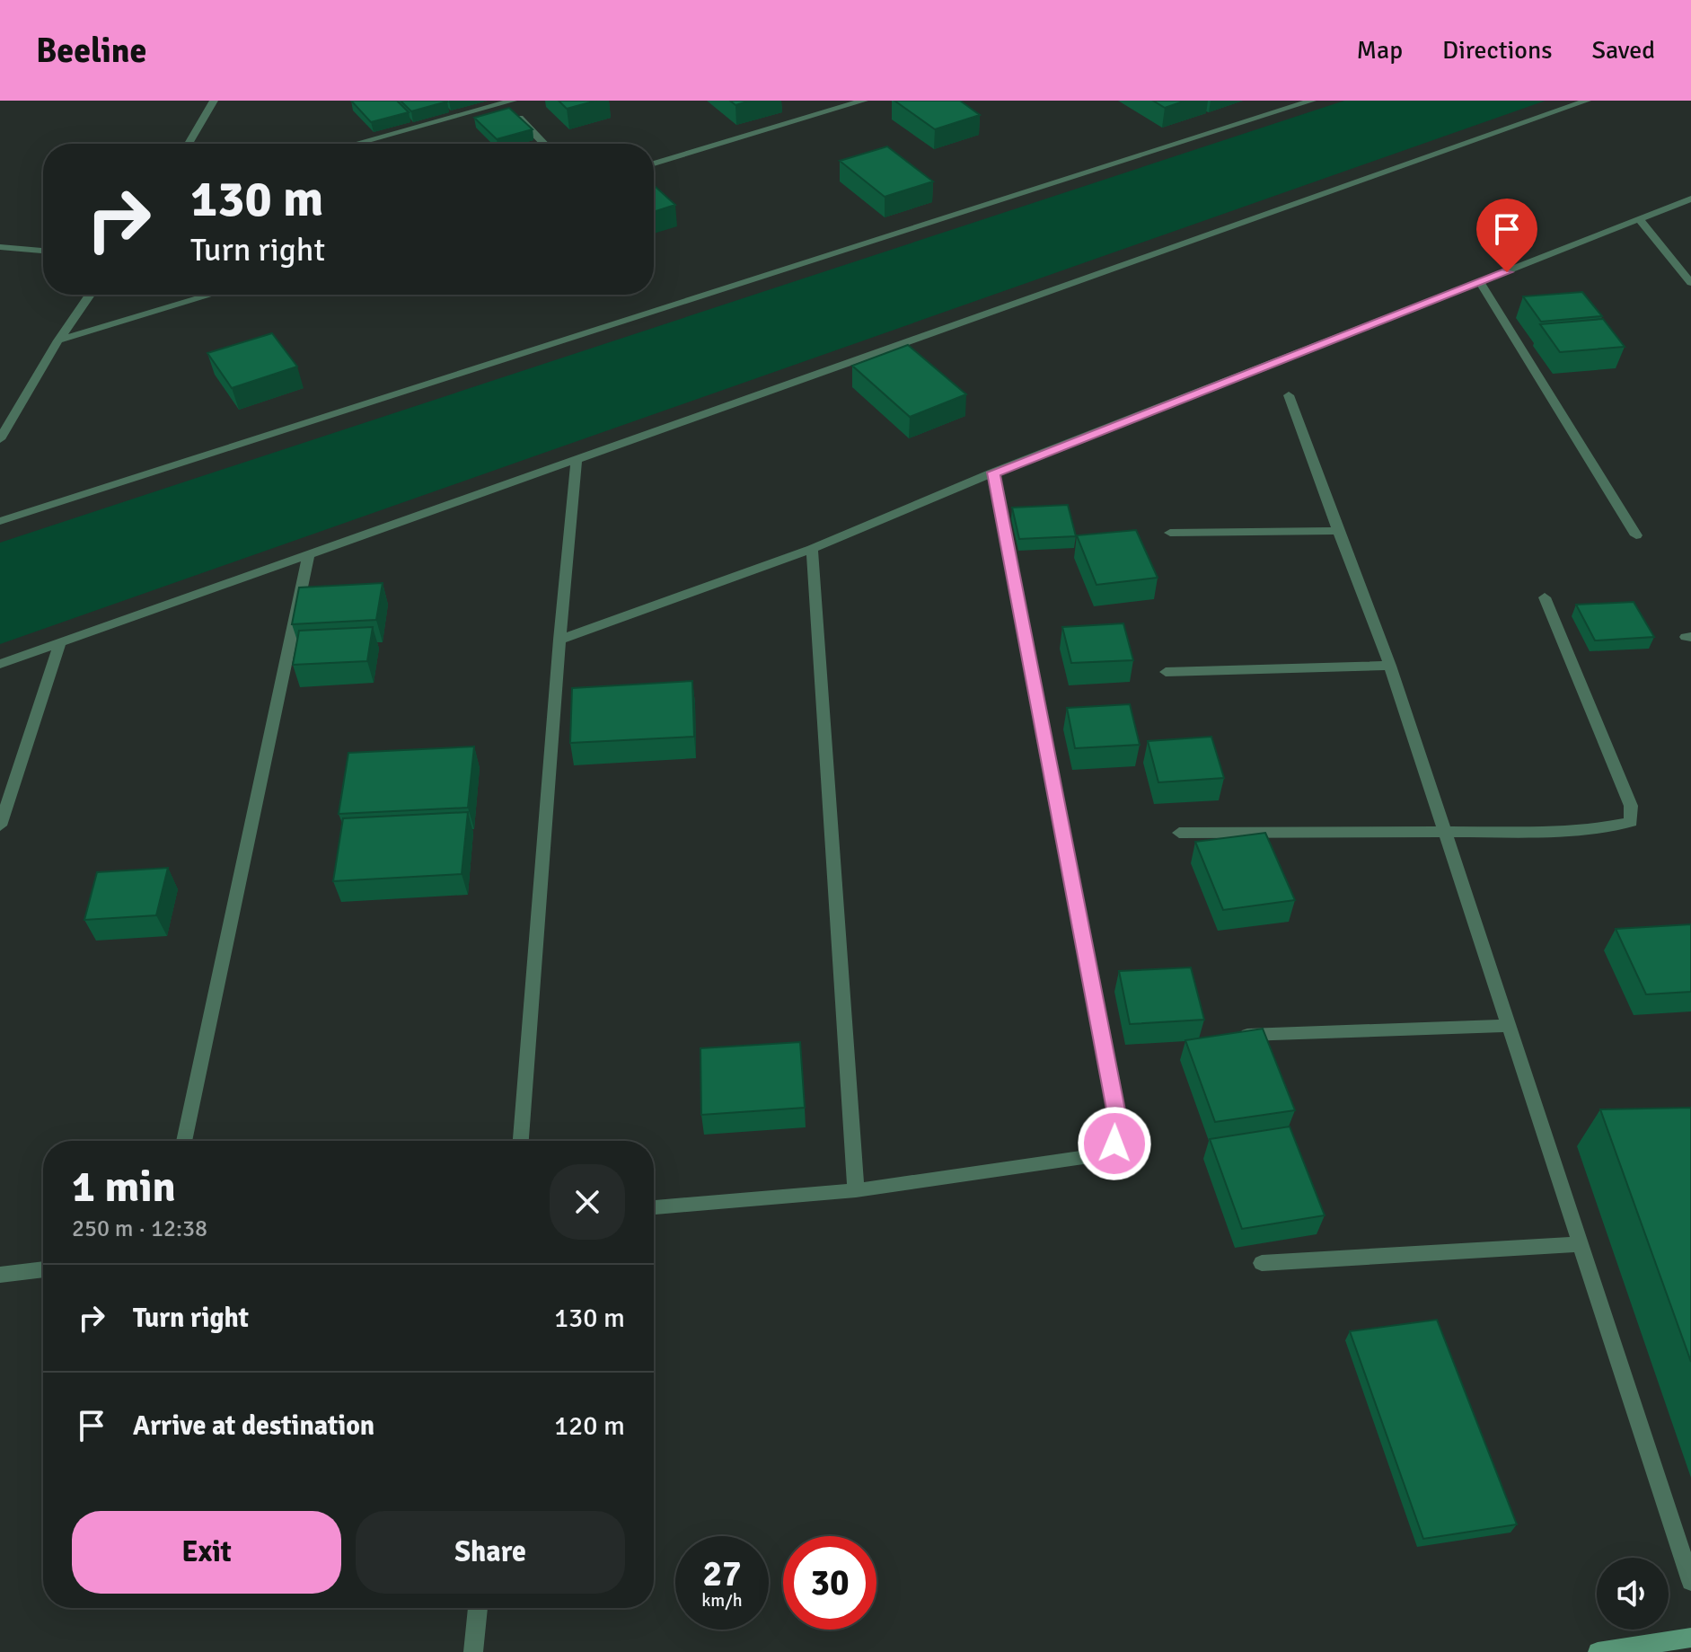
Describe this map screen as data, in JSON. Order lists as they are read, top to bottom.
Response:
{
  "page": {
    "header": "Beeline",
    "nav": ["Map", "Directions", "Saved"],
    "turn": ["130 m", "Turn right"],
    "heading": ["1 min", "250 m · 12:38"],
    "list": [
      {
        "name": "Turn right",
        "value": "130 m"
      },
      {
        "name": "Arrive at destination",
        "value": "120 m"
      }
    ],
    "buttons": ["Exit", "Share"],
    "speed": "27 km/h",
    "limit": "30"
  }
}
